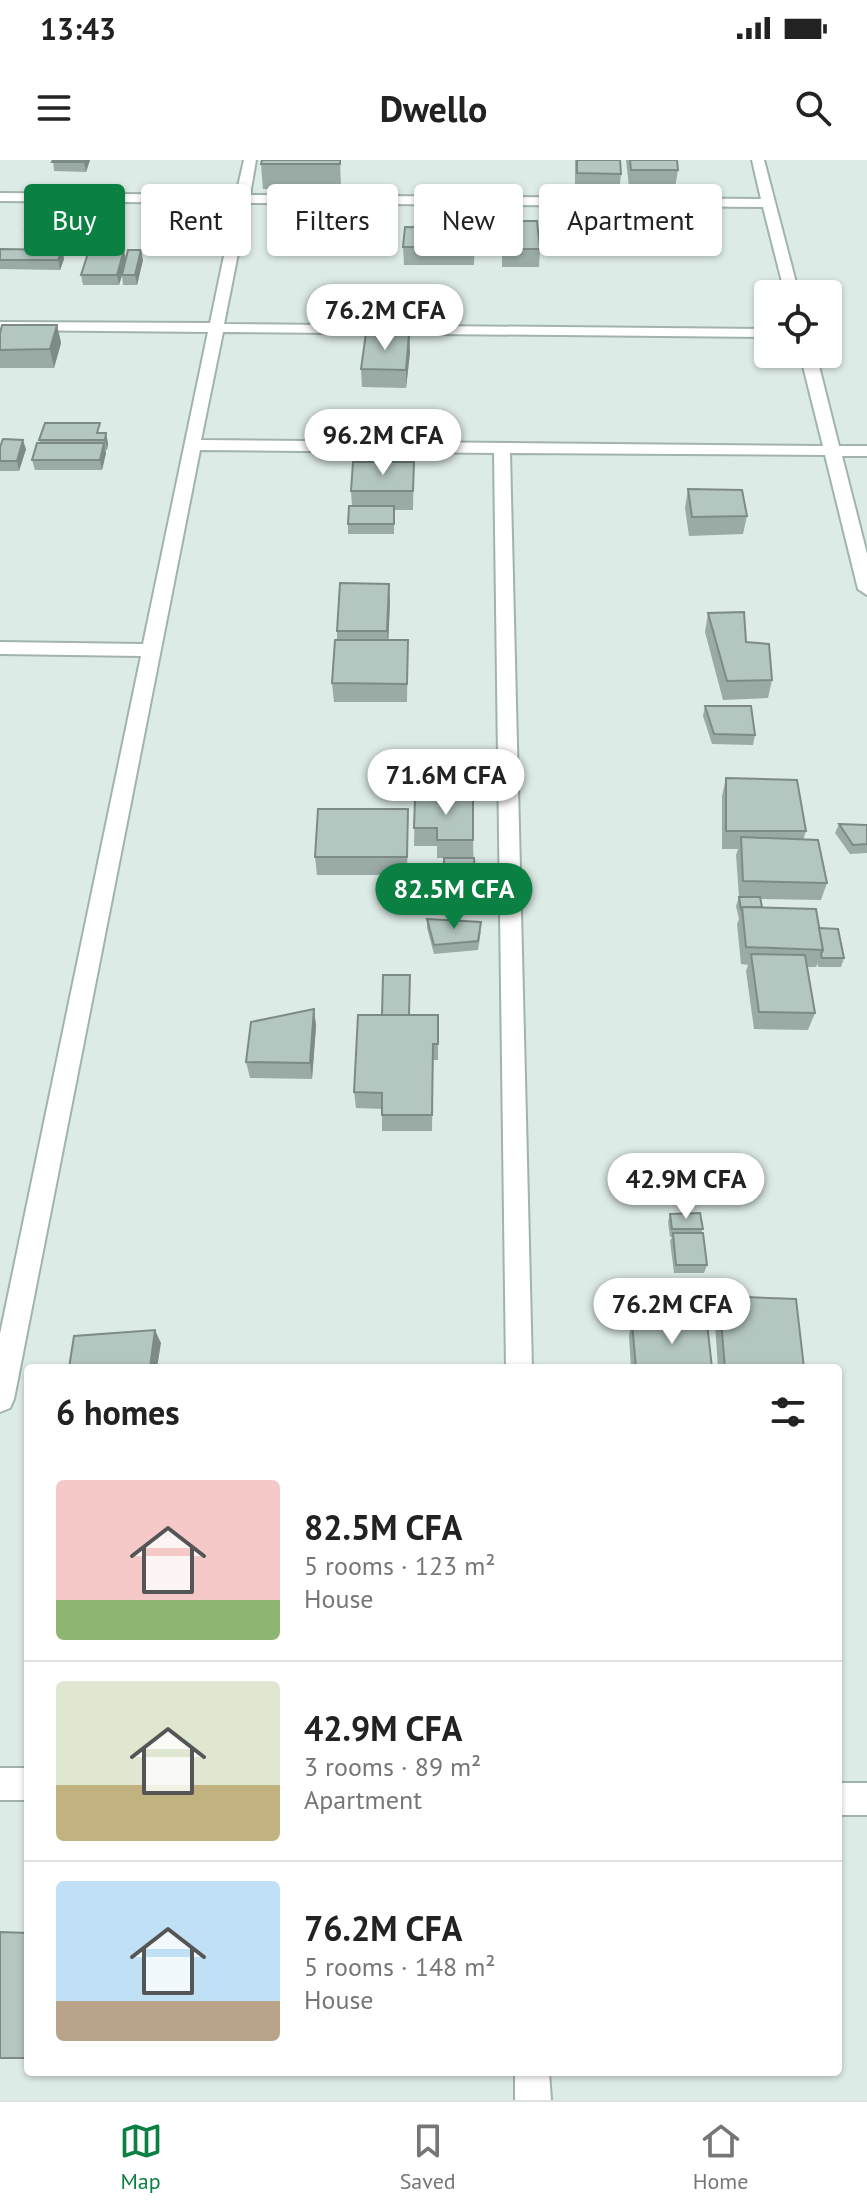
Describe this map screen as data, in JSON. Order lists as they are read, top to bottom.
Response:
{
  "page": {
    "status": "13:43",
    "header": "Dwello",
    "chip": [
      "Buy",
      "Rent",
      "Filters",
      "New",
      "Apartment"
    ],
    "price": [
      "76.2M CFA",
      "96.2M CFA",
      "71.6M CFA",
      "82.5M CFA",
      "42.9M CFA",
      "76.2M CFA"
    ],
    "heading": "6 homes",
    "list": [
      {
        "name": "82.5M CFA",
        "note": "5 rooms · 123 m² · House"
      },
      {
        "name": "42.9M CFA",
        "note": "3 rooms · 89 m² · Apartment"
      },
      {
        "name": "76.2M CFA",
        "note": "5 rooms · 148 m² · House"
      }
    ],
    "tabs": ["Map", "Saved", "Home"]
  }
}
